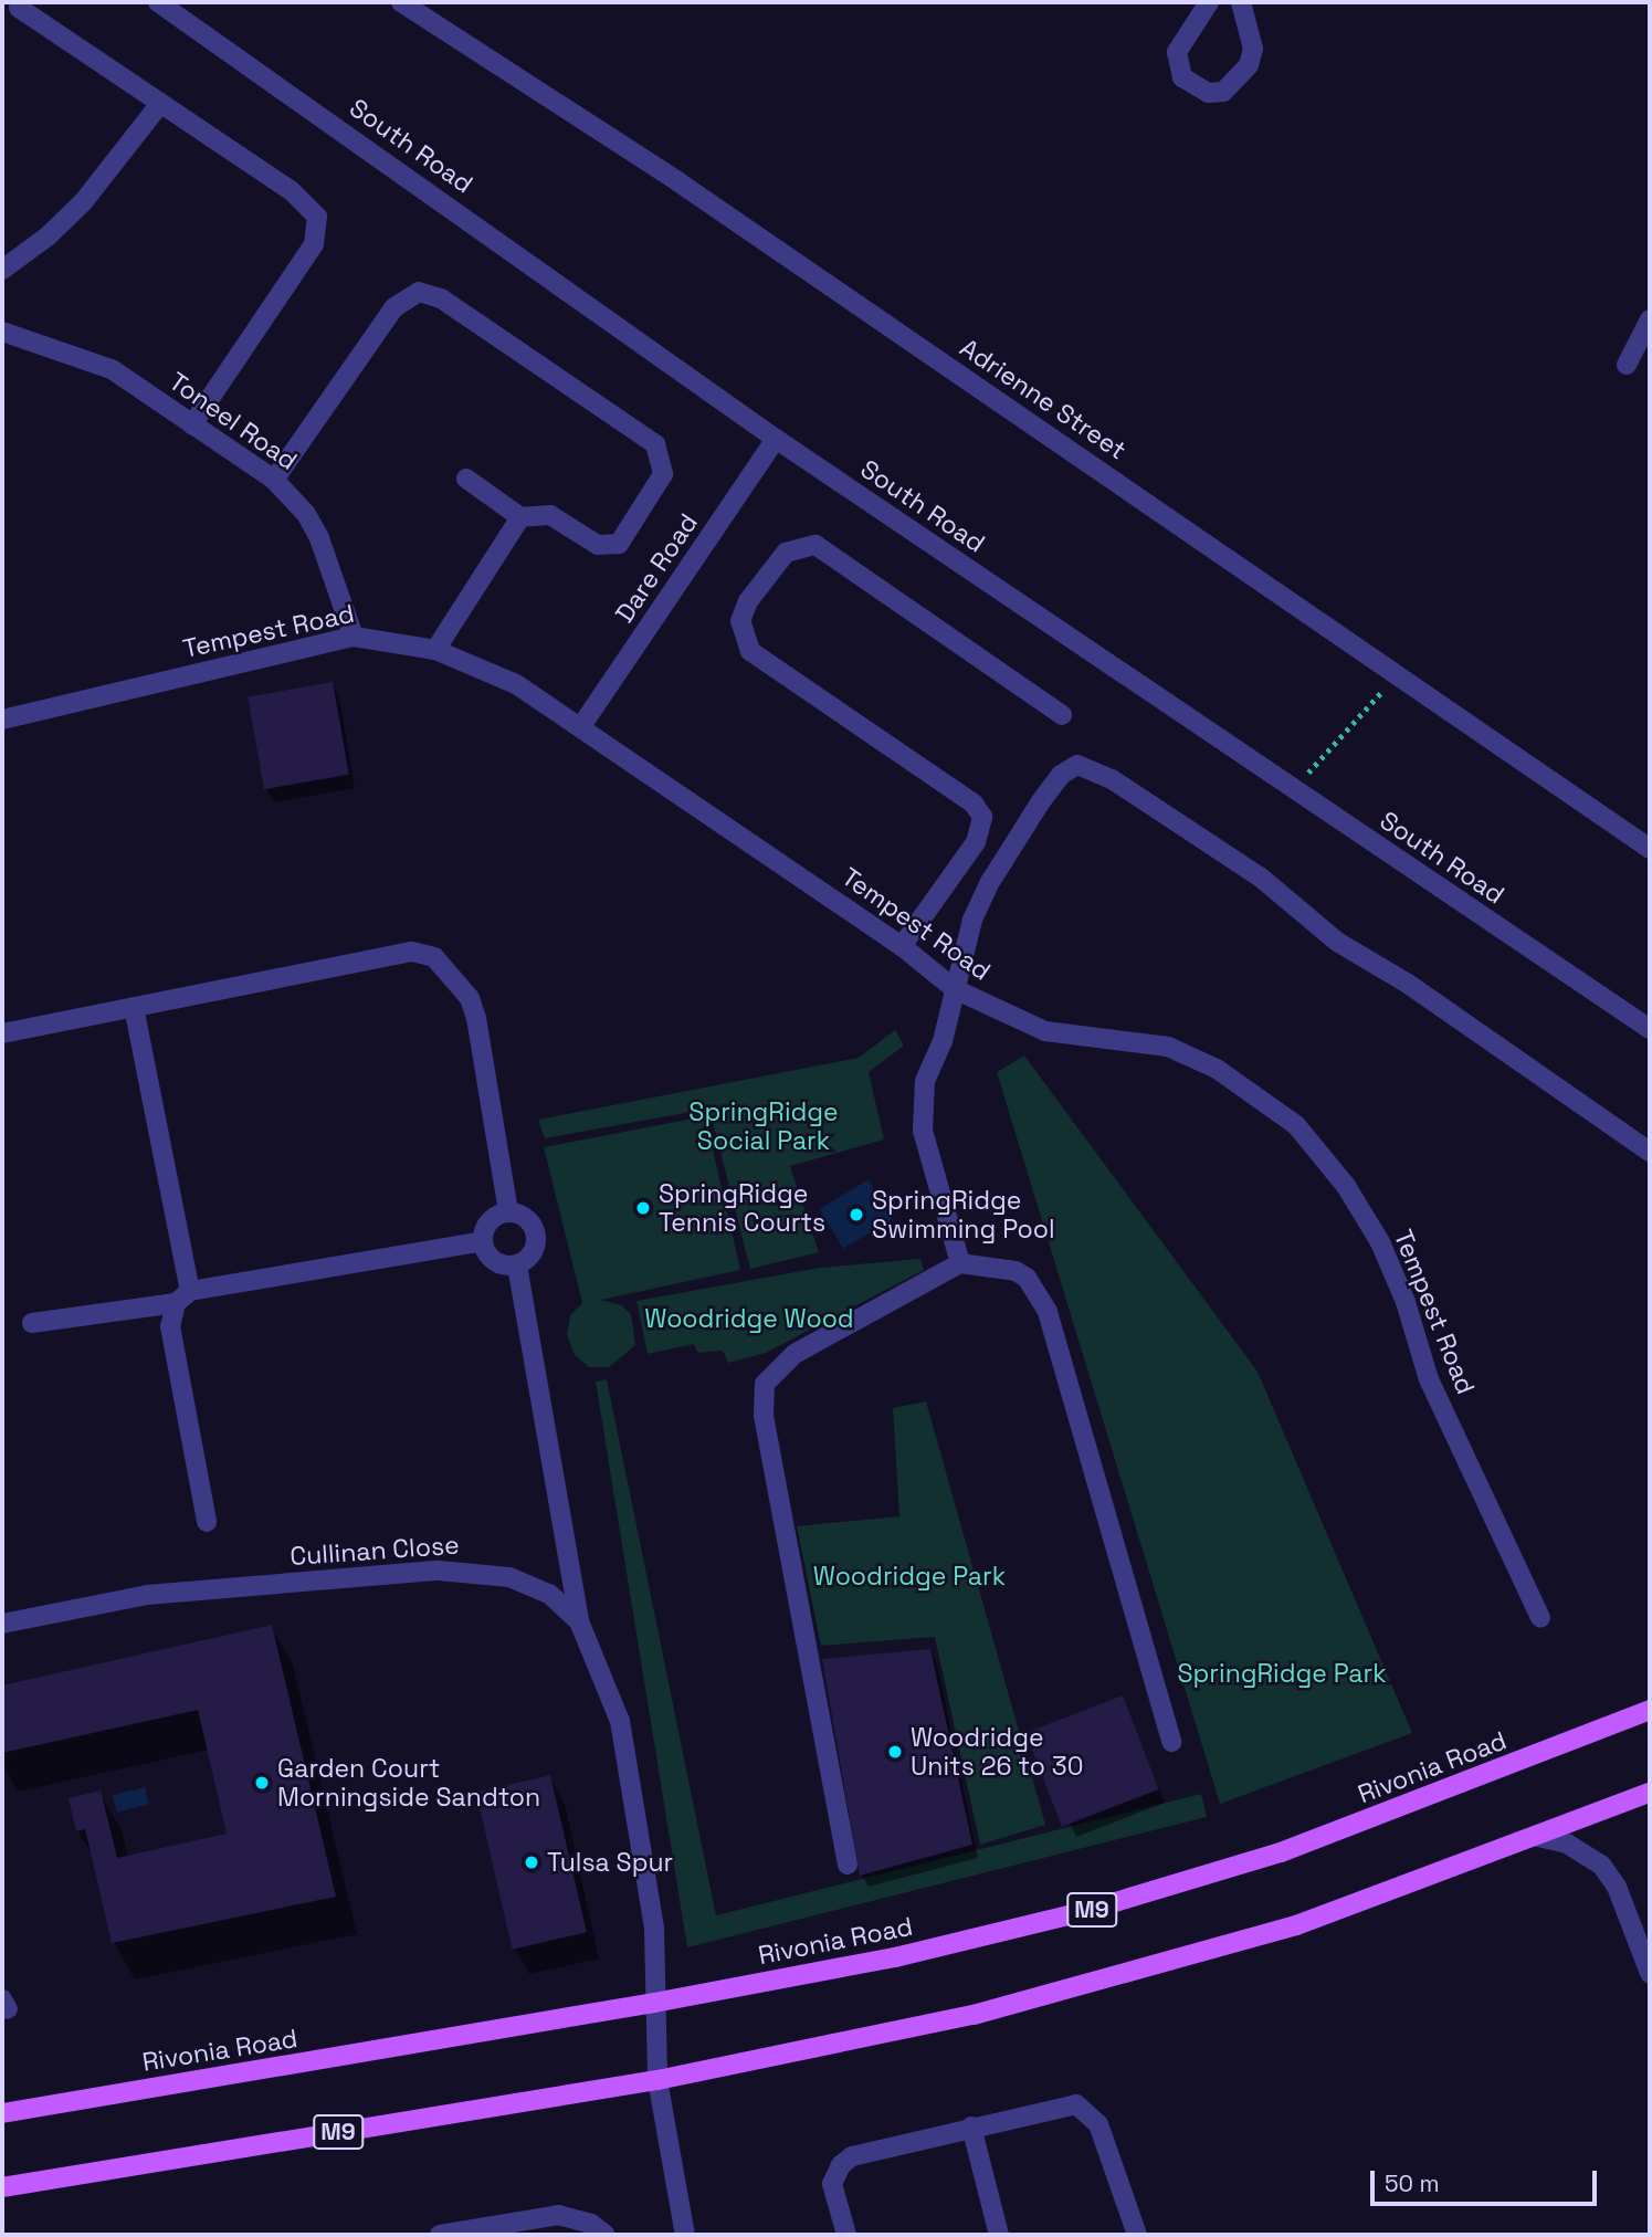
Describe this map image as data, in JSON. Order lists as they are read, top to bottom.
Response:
{
  "streets": {
    "main road": ["Rivonia Road", "M9"],
    "street": [
      "South Road",
      "Adrienne Street",
      "Toneel Road",
      "Dare Road",
      "Tempest Road",
      "Cullinan Close"
    ]
  },
  "crossings": [
    ["South Road", "Dare Road"],
    ["Toneel Road", "Tempest Road"],
    ["Dare Road", "Tempest Road"],
    ["Cullinan Close", "Rivonia Road"],
    ["Cullinan Close", "M9"]
  ],
  "parks": [
    "SpringRidge Social Park",
    "Woodridge Wood",
    "Woodridge Park",
    "SpringRidge Park"
  ],
  "places": [
    "SpringRidge Tennis Courts",
    "SpringRidge Swimming Pool",
    "Woodridge Units 26 to 30",
    "Garden Court Morningside Sandton",
    "Tulsa Spur"
  ],
  "scale_bar": "50 m"
}
